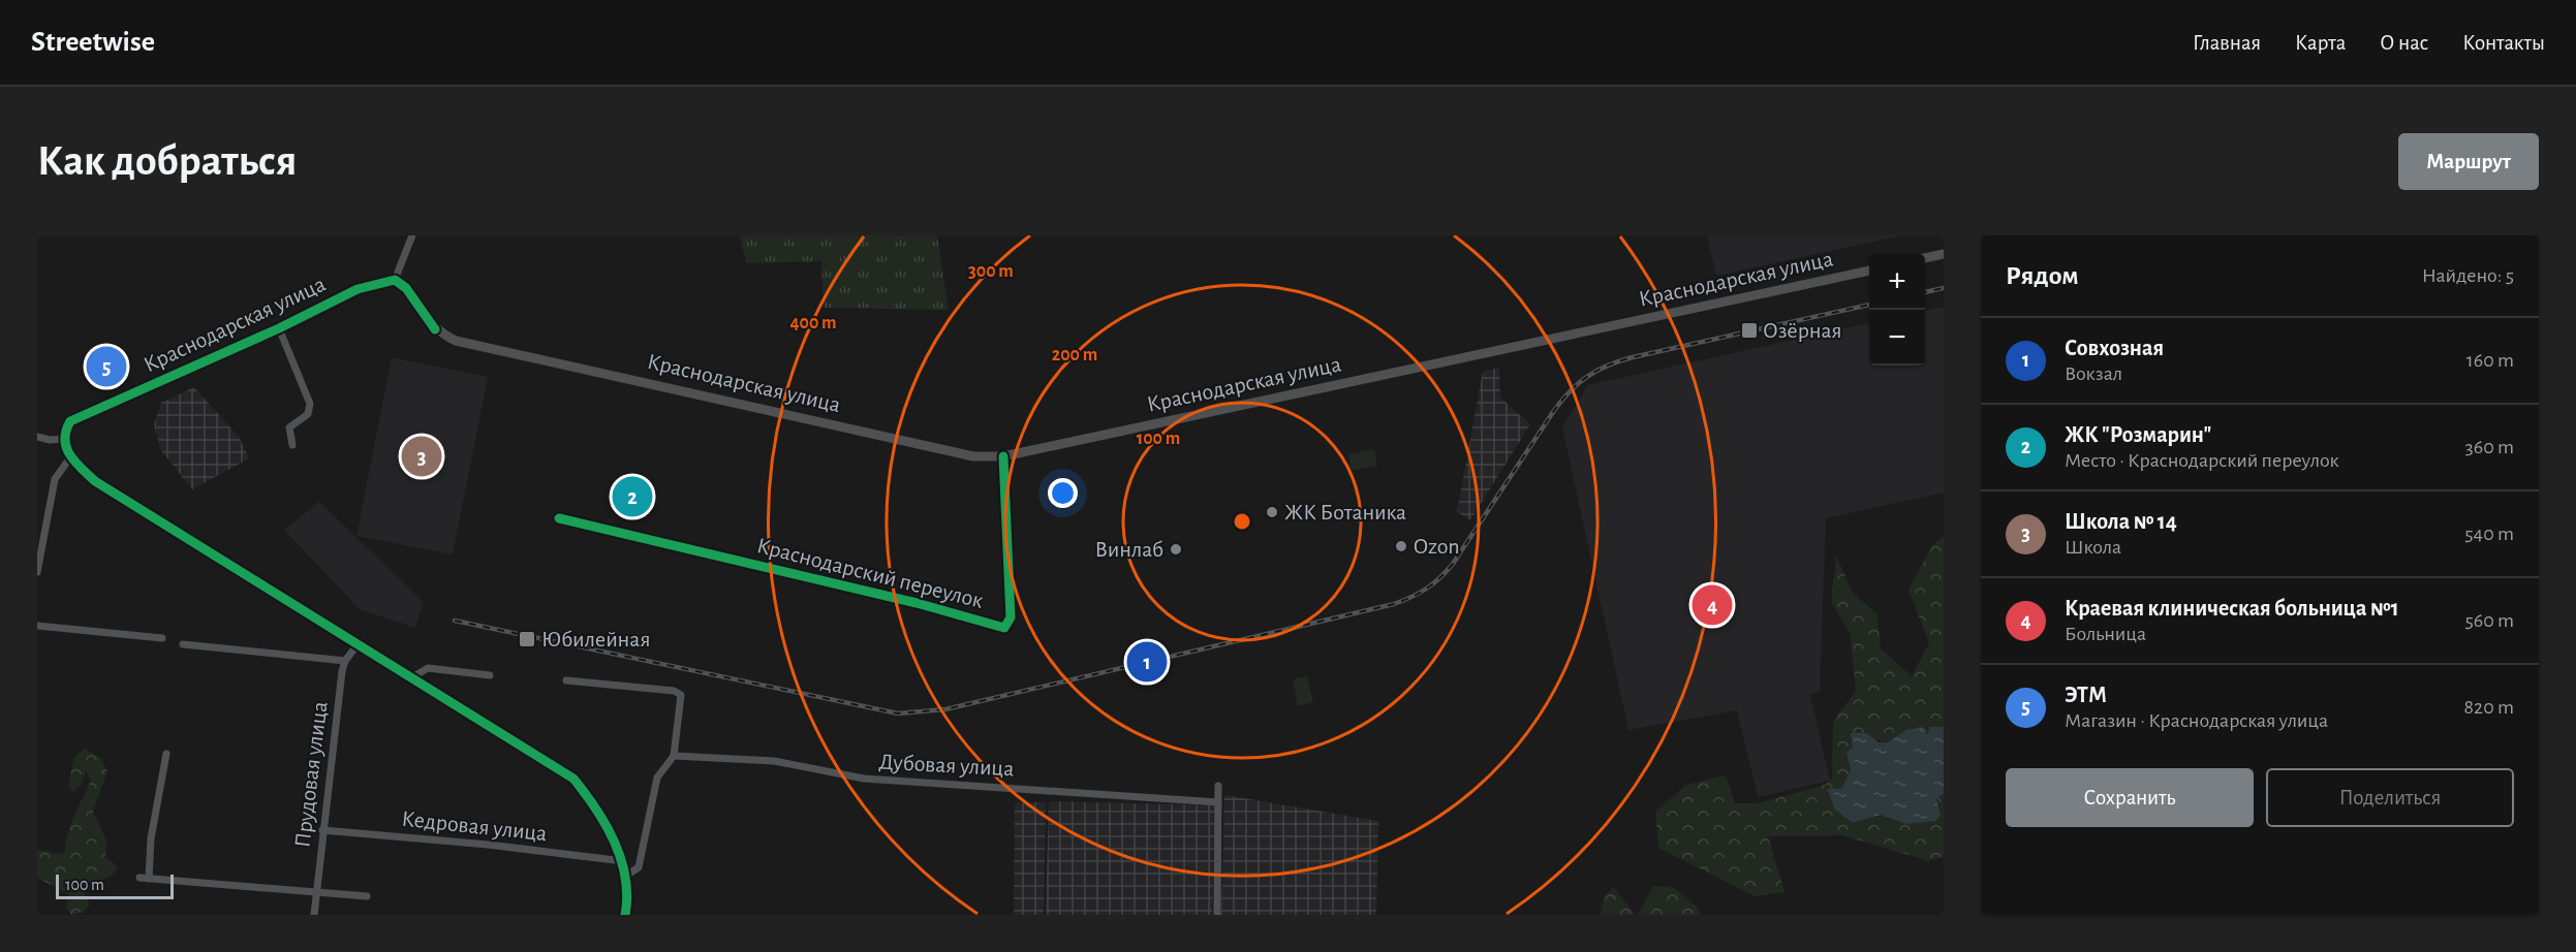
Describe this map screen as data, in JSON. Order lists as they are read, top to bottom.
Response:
{
  "streets": {
    "main road": ["Краснодарская улица"],
    "street": [
      "Краснодарский переулок",
      "Дубовая улица",
      "Прудовая улица",
      "Кедровая улица"
    ]
  },
  "crossings": [
    ["Краснодарская улица", "Краснодарский переулок"],
    ["Прудовая улица", "Кедровая улица"]
  ],
  "places": {
    "transit": ["Озёрная", "Юбилейная"],
    "other": ["ЖК Ботаника", "Ozon", "Винлаб"]
  },
  "scale_bar": "100 m",
  "page": {
    "header": "Streetwise",
    "nav": [
      "Главная",
      "Карта",
      "О нас",
      "Контакты"
    ],
    "buttons": [
      "Маршрут",
      ["Сохранить", "Поделиться"]
    ],
    "title": "Как добраться",
    "heading": ["Рядом", "Найдено: 5"],
    "map_buttons": ["+", "−"],
    "list": [
      {
        "mark": "1",
        "name": "Совхозная",
        "note": "Вокзал",
        "value": "160 m"
      },
      {
        "mark": "2",
        "name": "ЖК \"Розмарин\"",
        "note": "Место · Краснодарский переулок",
        "value": "360 m"
      },
      {
        "mark": "3",
        "name": "Школа № 14",
        "note": "Школа",
        "value": "540 m"
      },
      {
        "mark": "4",
        "name": "Краевая клиническая больница №1",
        "note": "Больница",
        "value": "560 m"
      },
      {
        "mark": "5",
        "name": "ЭТМ",
        "note": "Магазин · Краснодарская улица",
        "value": "820 m"
      }
    ],
    "pins": [
      "5",
      "3",
      "2",
      "4",
      "1"
    ],
    "scale": "100 m"
  },
  "rings": [
    "300 m",
    "400 m",
    "200 m",
    "100 m"
  ]
}
